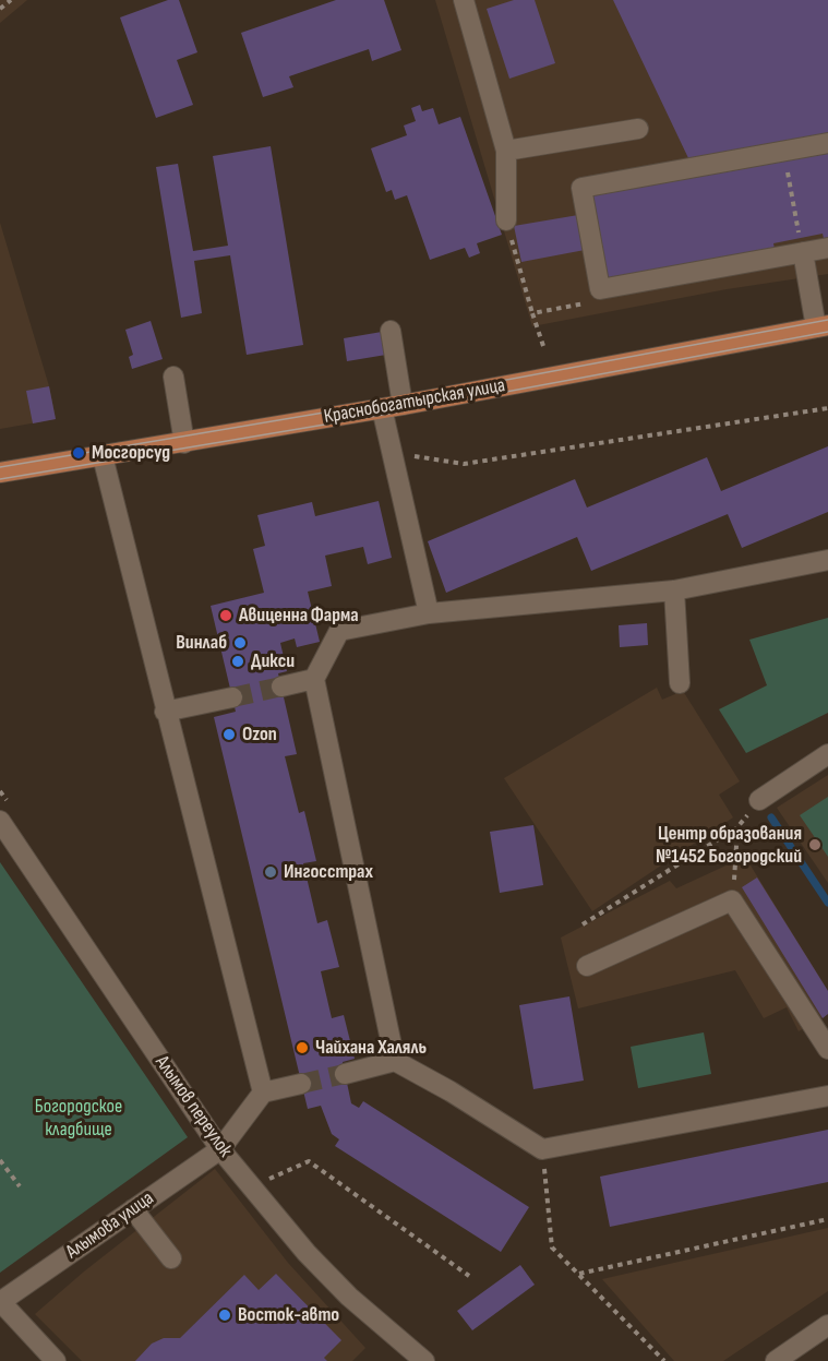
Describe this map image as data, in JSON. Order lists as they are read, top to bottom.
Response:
{
  "streets": {
    "main road": ["Краснобогатырская улица"],
    "street": ["Алымов переулок", "Алымова улица"]
  },
  "crossings": [
    ["Алымов переулок", "Алымова улица"]
  ],
  "parks": ["Богородское кладбище"],
  "places": [
    "Мосгорсуд",
    "Авиценна Фарма",
    "Винлаб",
    "Дикси",
    "Ozon",
    "Центр образования №1452 Богородский",
    "Ингосстрах",
    "Чайхана Халяль",
    "Восток-авто"
  ]
}
